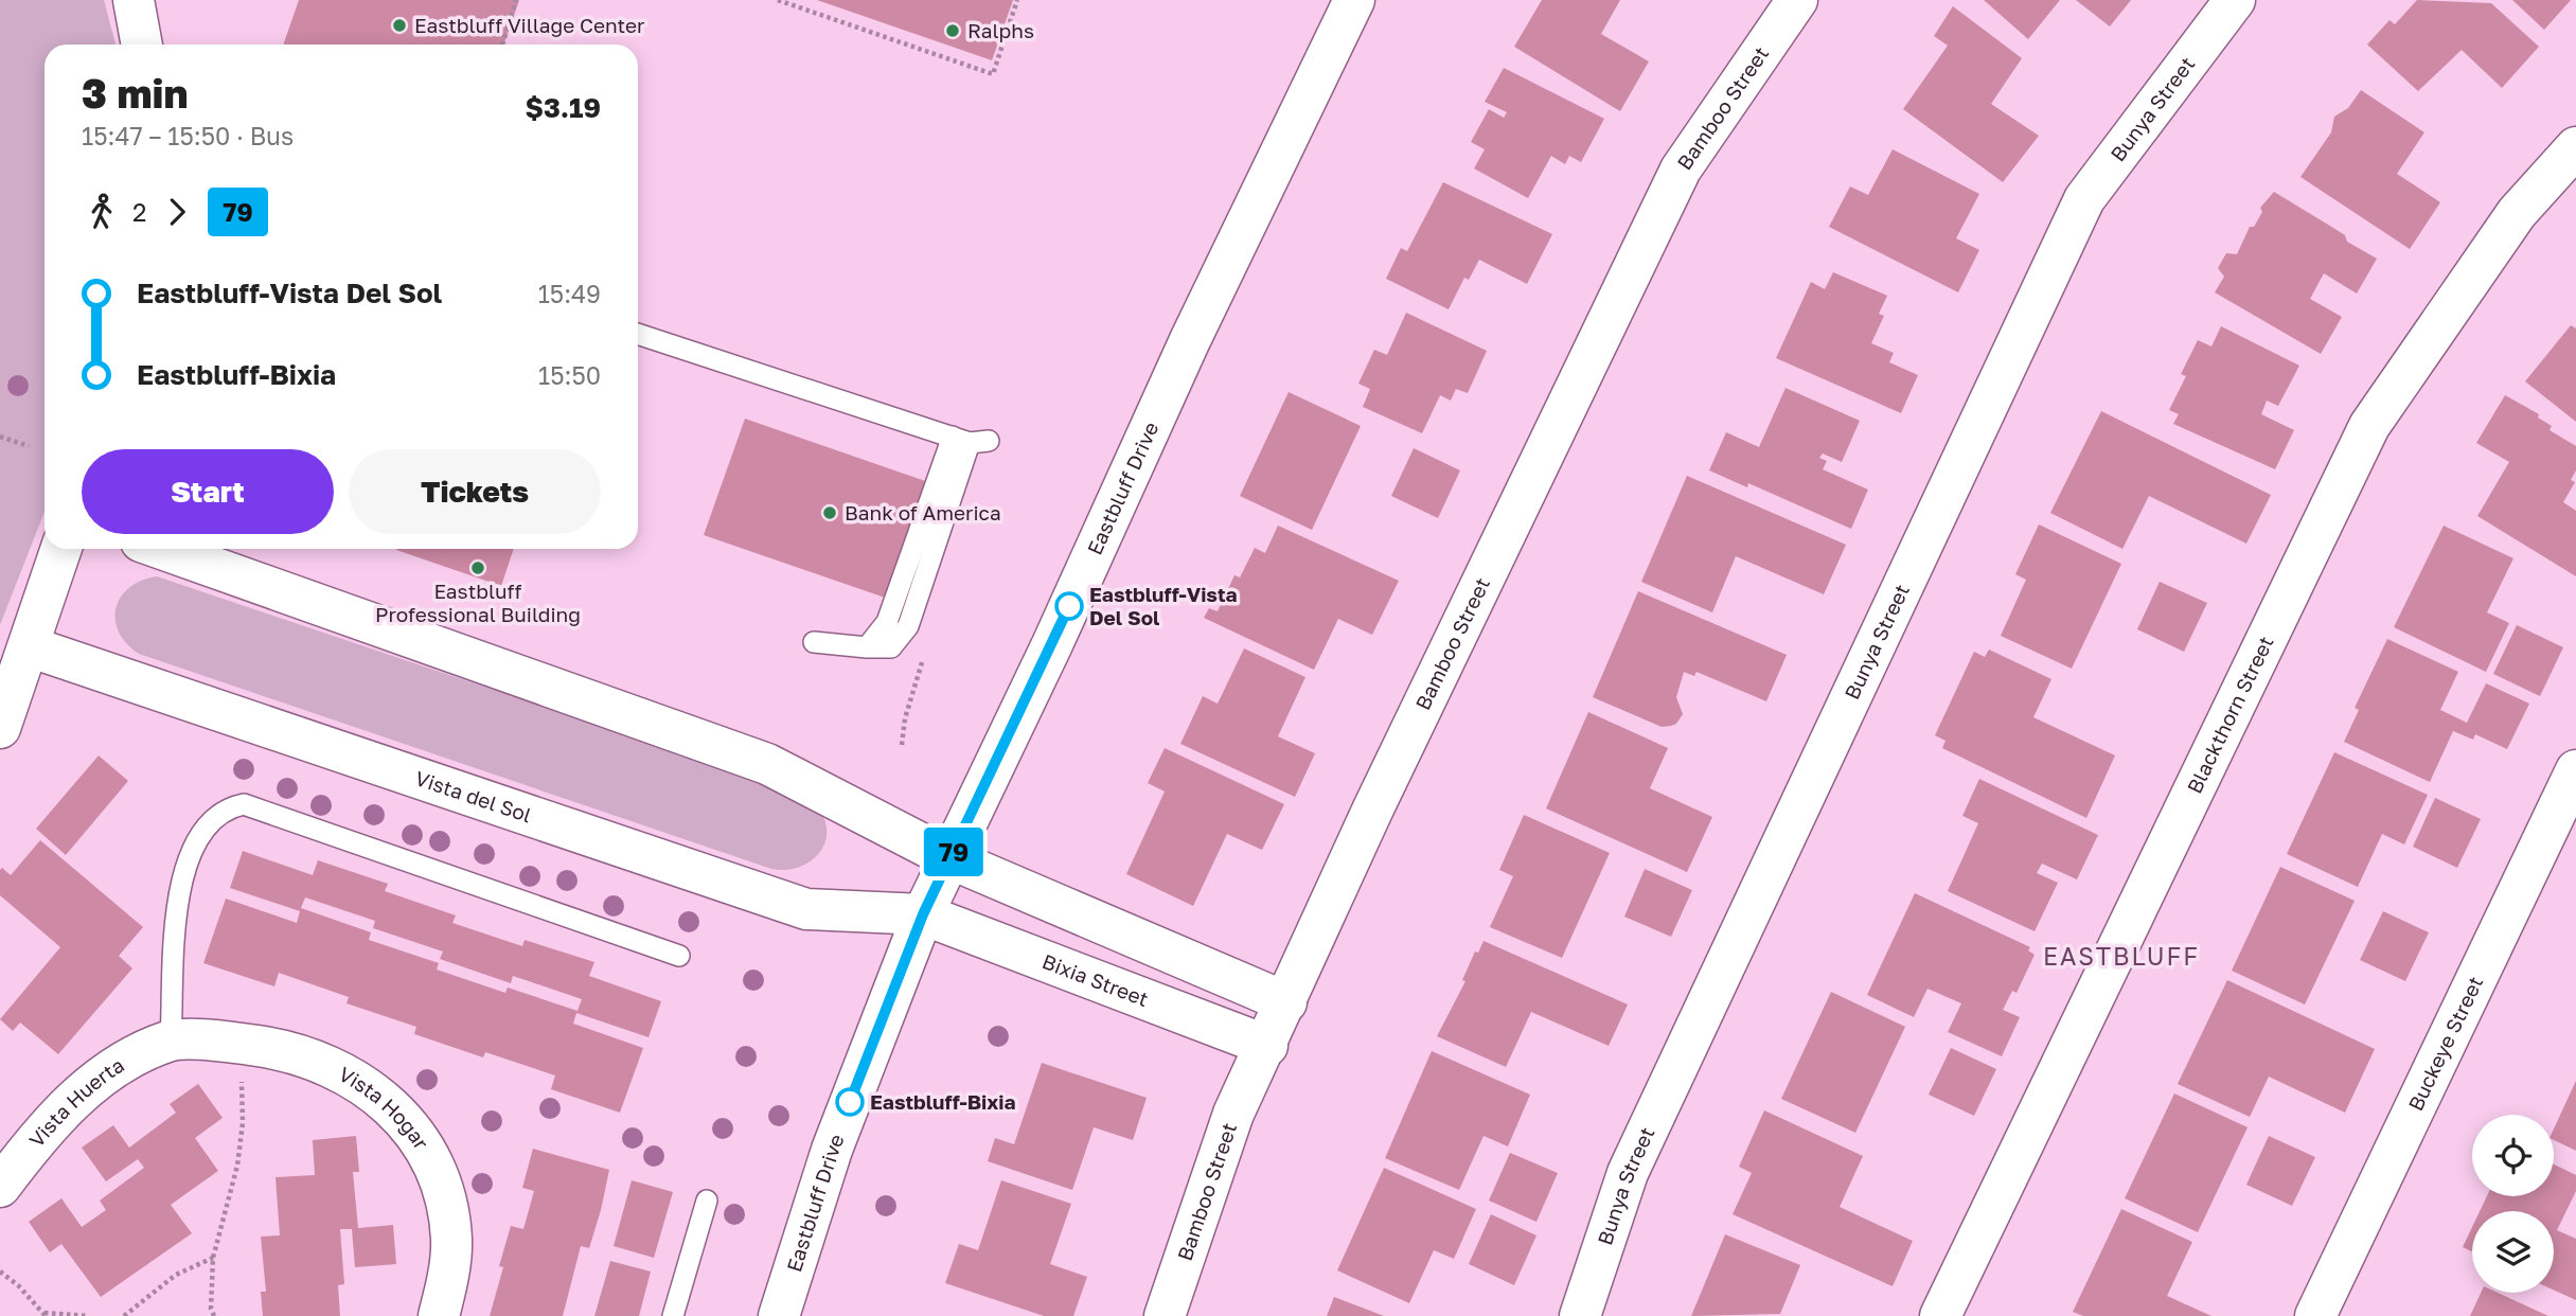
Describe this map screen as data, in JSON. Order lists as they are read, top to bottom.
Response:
{
  "streets": {
    "street": [
      "Bamboo Street",
      "Bunya Street",
      "Eastbluff Drive",
      "Blackthorn Street",
      "Vista del Sol",
      "Bixia Street",
      "Buckeye Street",
      "Vista Huerta",
      "Vista Hogar"
    ]
  },
  "crossings": [
    ["Bamboo Street", "Bixia Street"],
    ["Eastbluff Drive", "Vista del Sol"],
    ["Eastbluff Drive", "Bixia Street"],
    ["Vista del Sol", "Bixia Street"],
    ["Vista Huerta", "Vista Hogar"]
  ],
  "districts": ["EASTBLUFF"],
  "places": [
    "Eastbluff Village Center",
    "Ralphs",
    "Bank of America",
    "Eastbluff Professional Building",
    "Eastbluff-Vista Del Sol",
    "Eastbluff-Bixia"
  ],
  "lines": ["bus line 79"],
  "page": {
    "on_map": "79",
    "heading": ["3 min", "15:47 – 15:50 · Bus", "$3.19"],
    "legs": ["2", "79"],
    "list": [
      {
        "name": "Eastbluff-Vista Del Sol",
        "value": "15:49"
      },
      {
        "name": "Eastbluff-Bixia",
        "value": "15:50"
      }
    ],
    "buttons": ["Start", "Tickets"]
  }
}
